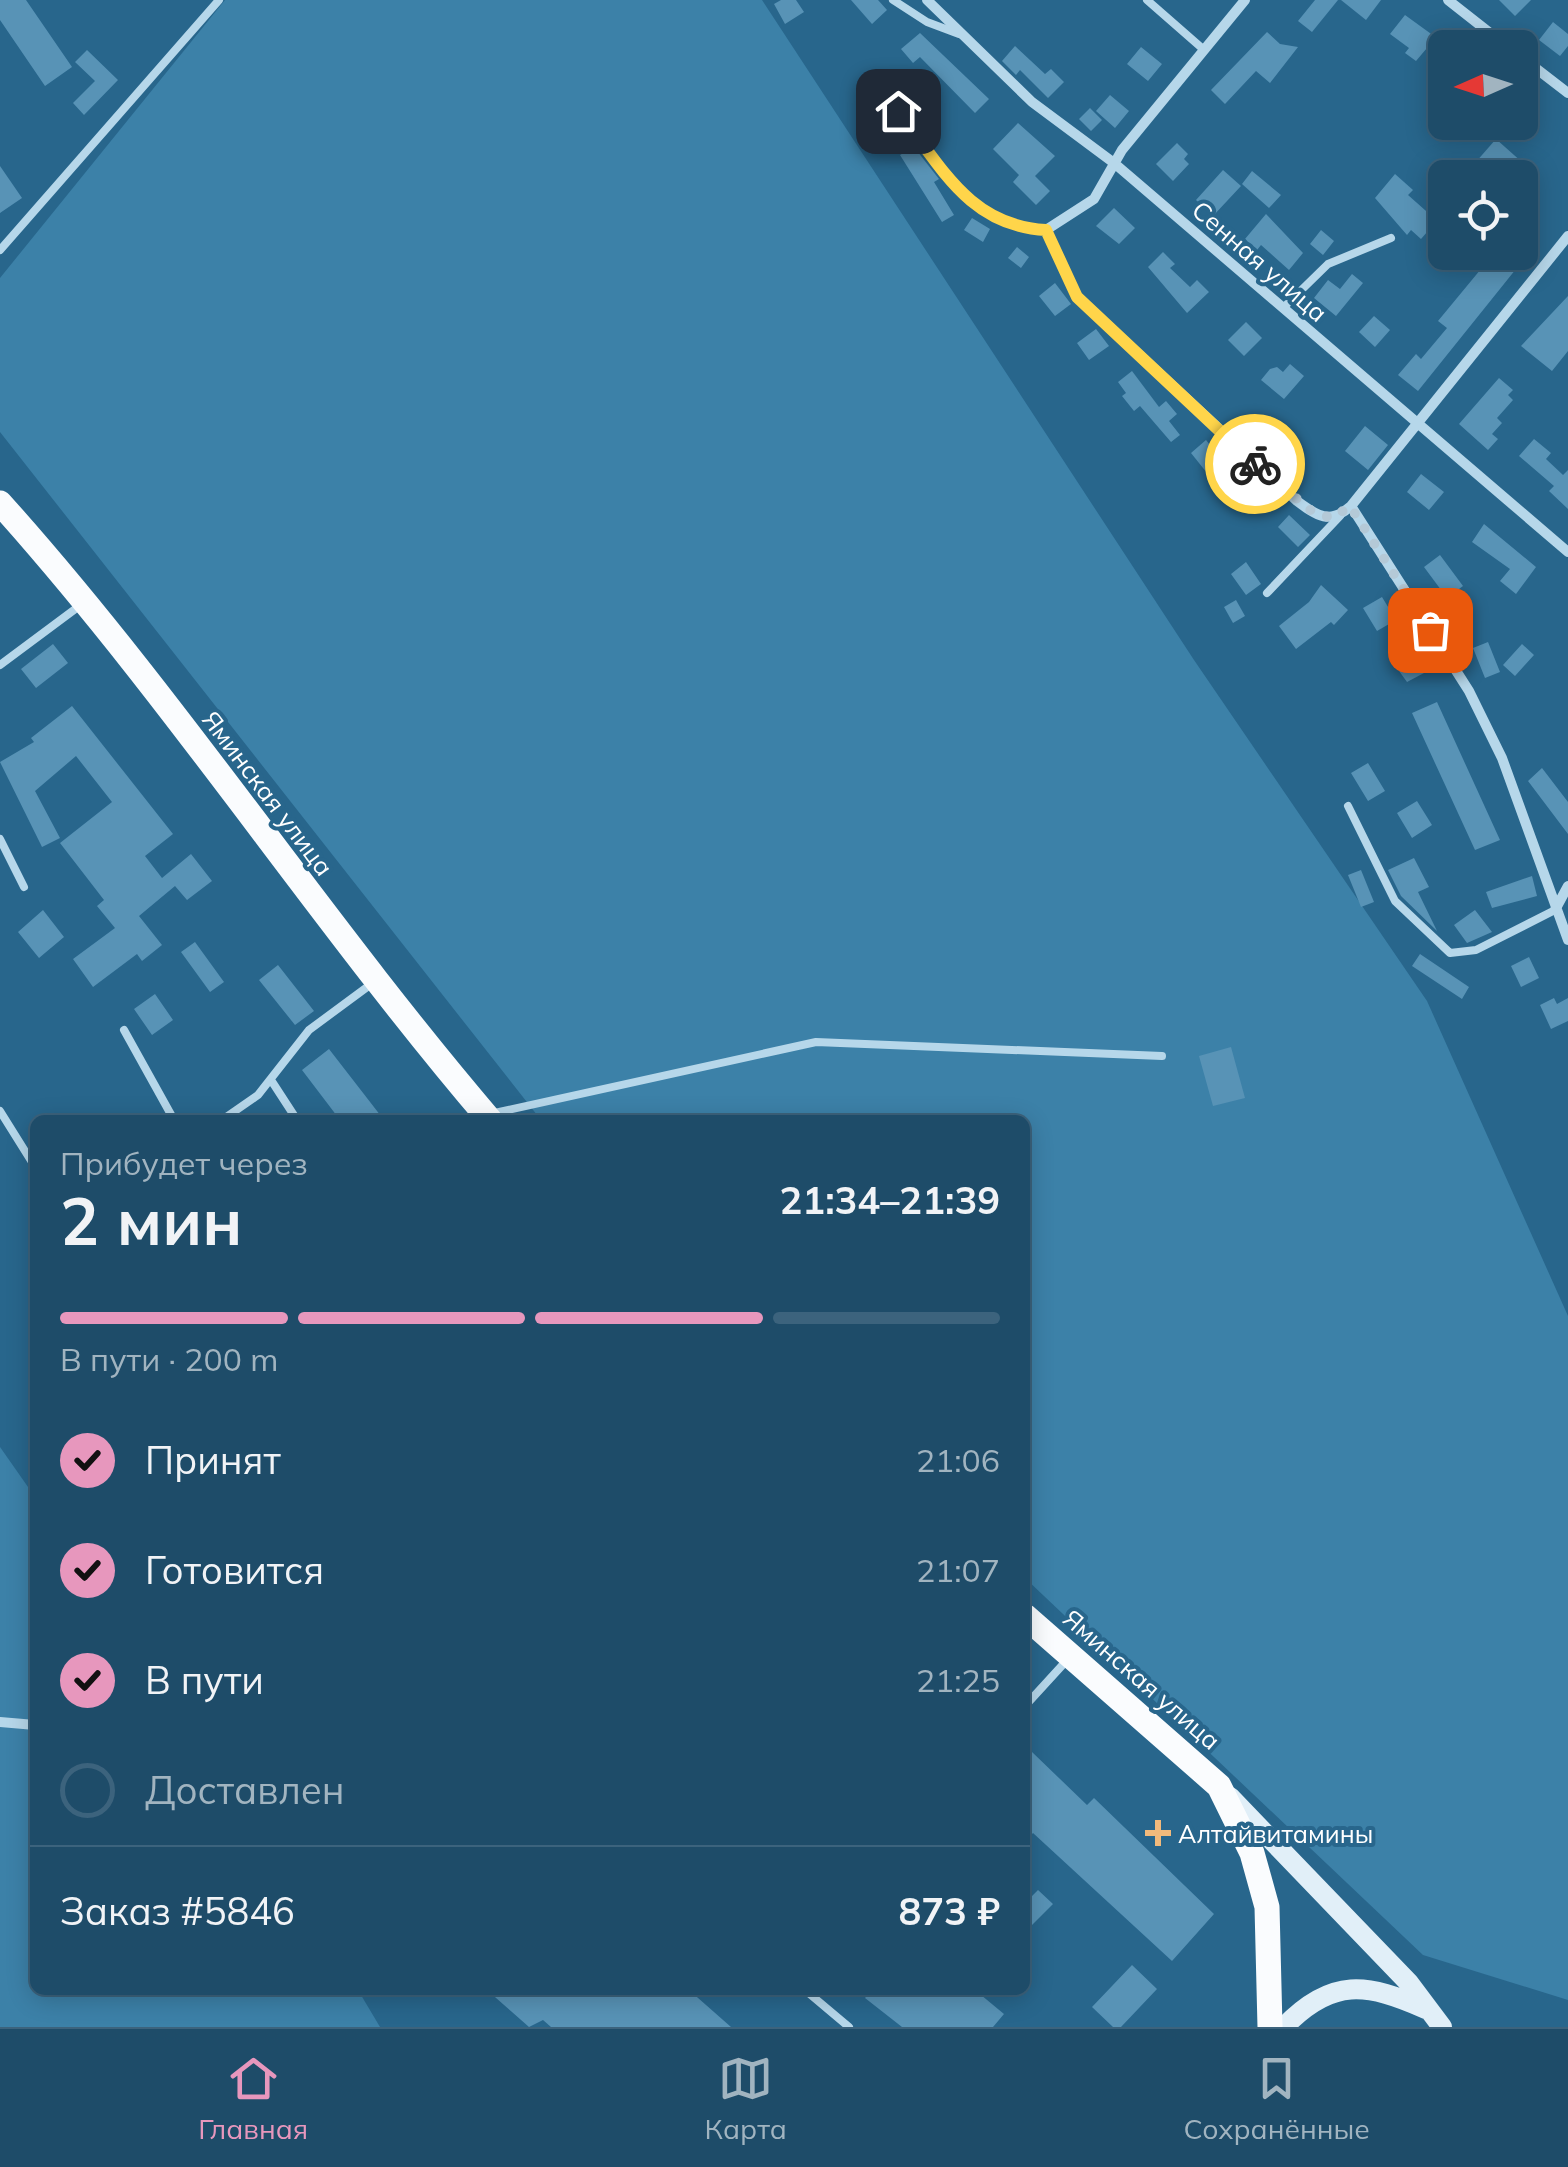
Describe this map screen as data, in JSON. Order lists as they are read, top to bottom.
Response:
{
  "streets": {
    "main road": ["Яминская улица"],
    "street": ["Сенная улица"]
  },
  "places": {
    "health": ["Алтайвитамины"]
  },
  "north": "left",
  "page": {
    "heading": ["2 мин", "Прибудет через", "21:34–21:39"],
    "panel": ["Заказ #5846", "873 ₽"],
    "bar": "В пути · 200 m",
    "list": [
      ["Принят", "21:06"],
      ["Готовится", "21:07"],
      ["В пути", "21:25"],
      "Доставлен"
    ],
    "tabs": ["Главная", "Карта", "Сохранённые"]
  }
}
